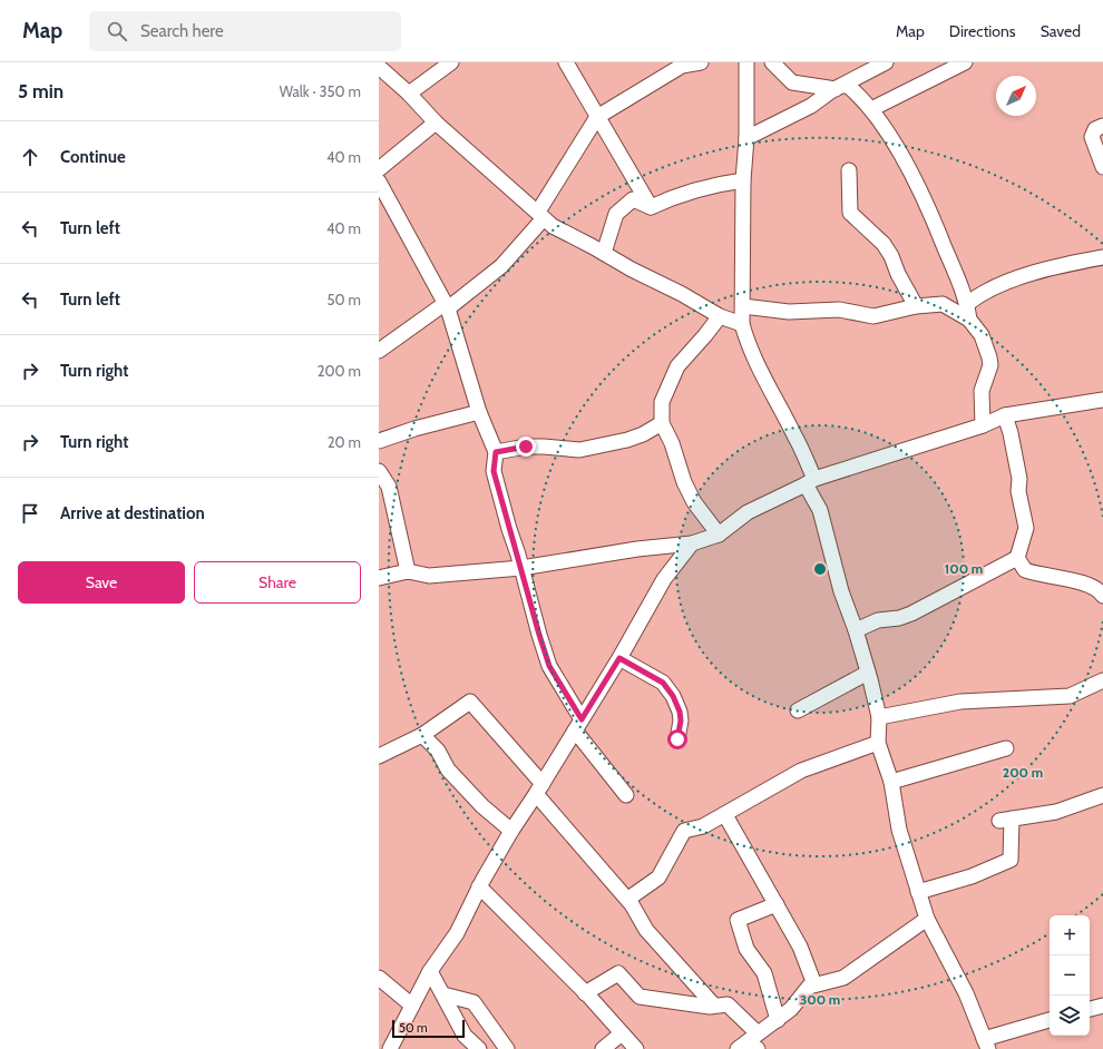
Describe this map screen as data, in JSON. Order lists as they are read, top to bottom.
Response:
{
  "scale_bar": "50 m",
  "north": "top right",
  "page": {
    "header": "Map",
    "search": "Search here",
    "nav": ["Map", "Directions", "Saved"],
    "heading": ["5 min", "Walk · 350 m"],
    "list": [
      ["Continue", "40 m"],
      ["Turn left", "40 m"],
      ["Turn left", "50 m"],
      ["Turn right", "200 m"],
      ["Turn right", "20 m"],
      "Arrive at destination"
    ],
    "buttons": ["Save", "Share"],
    "map_buttons": ["+", "−"],
    "scale": "50 m"
  },
  "rings": ["100 m", "200 m", "300 m"]
}
